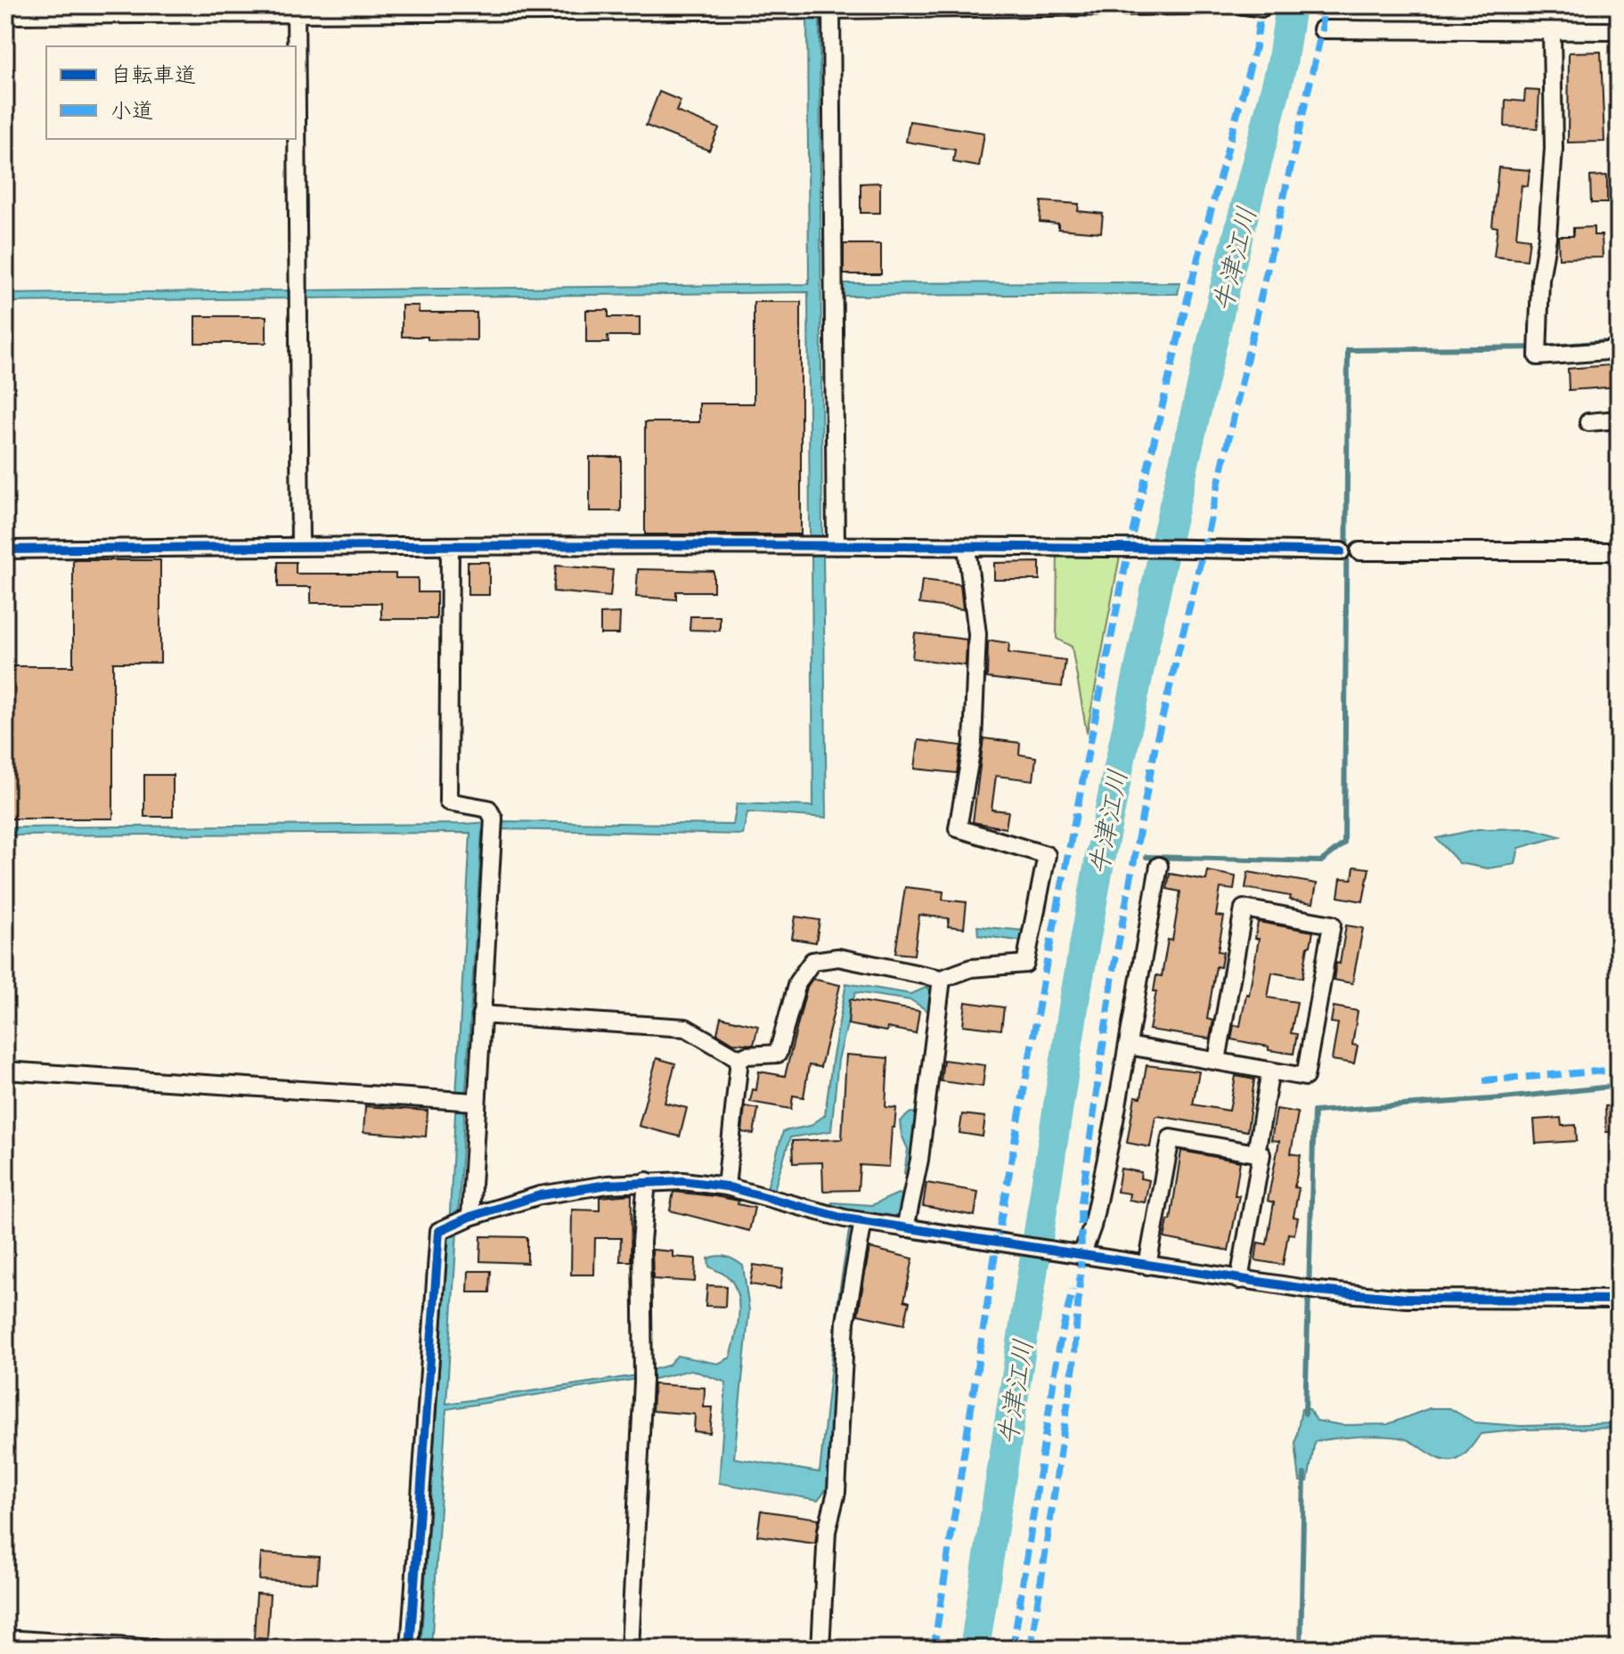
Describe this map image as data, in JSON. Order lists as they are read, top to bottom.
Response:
{
  "water": ["牛津江川"],
  "legend": ["自転車道", "小道"]
}
